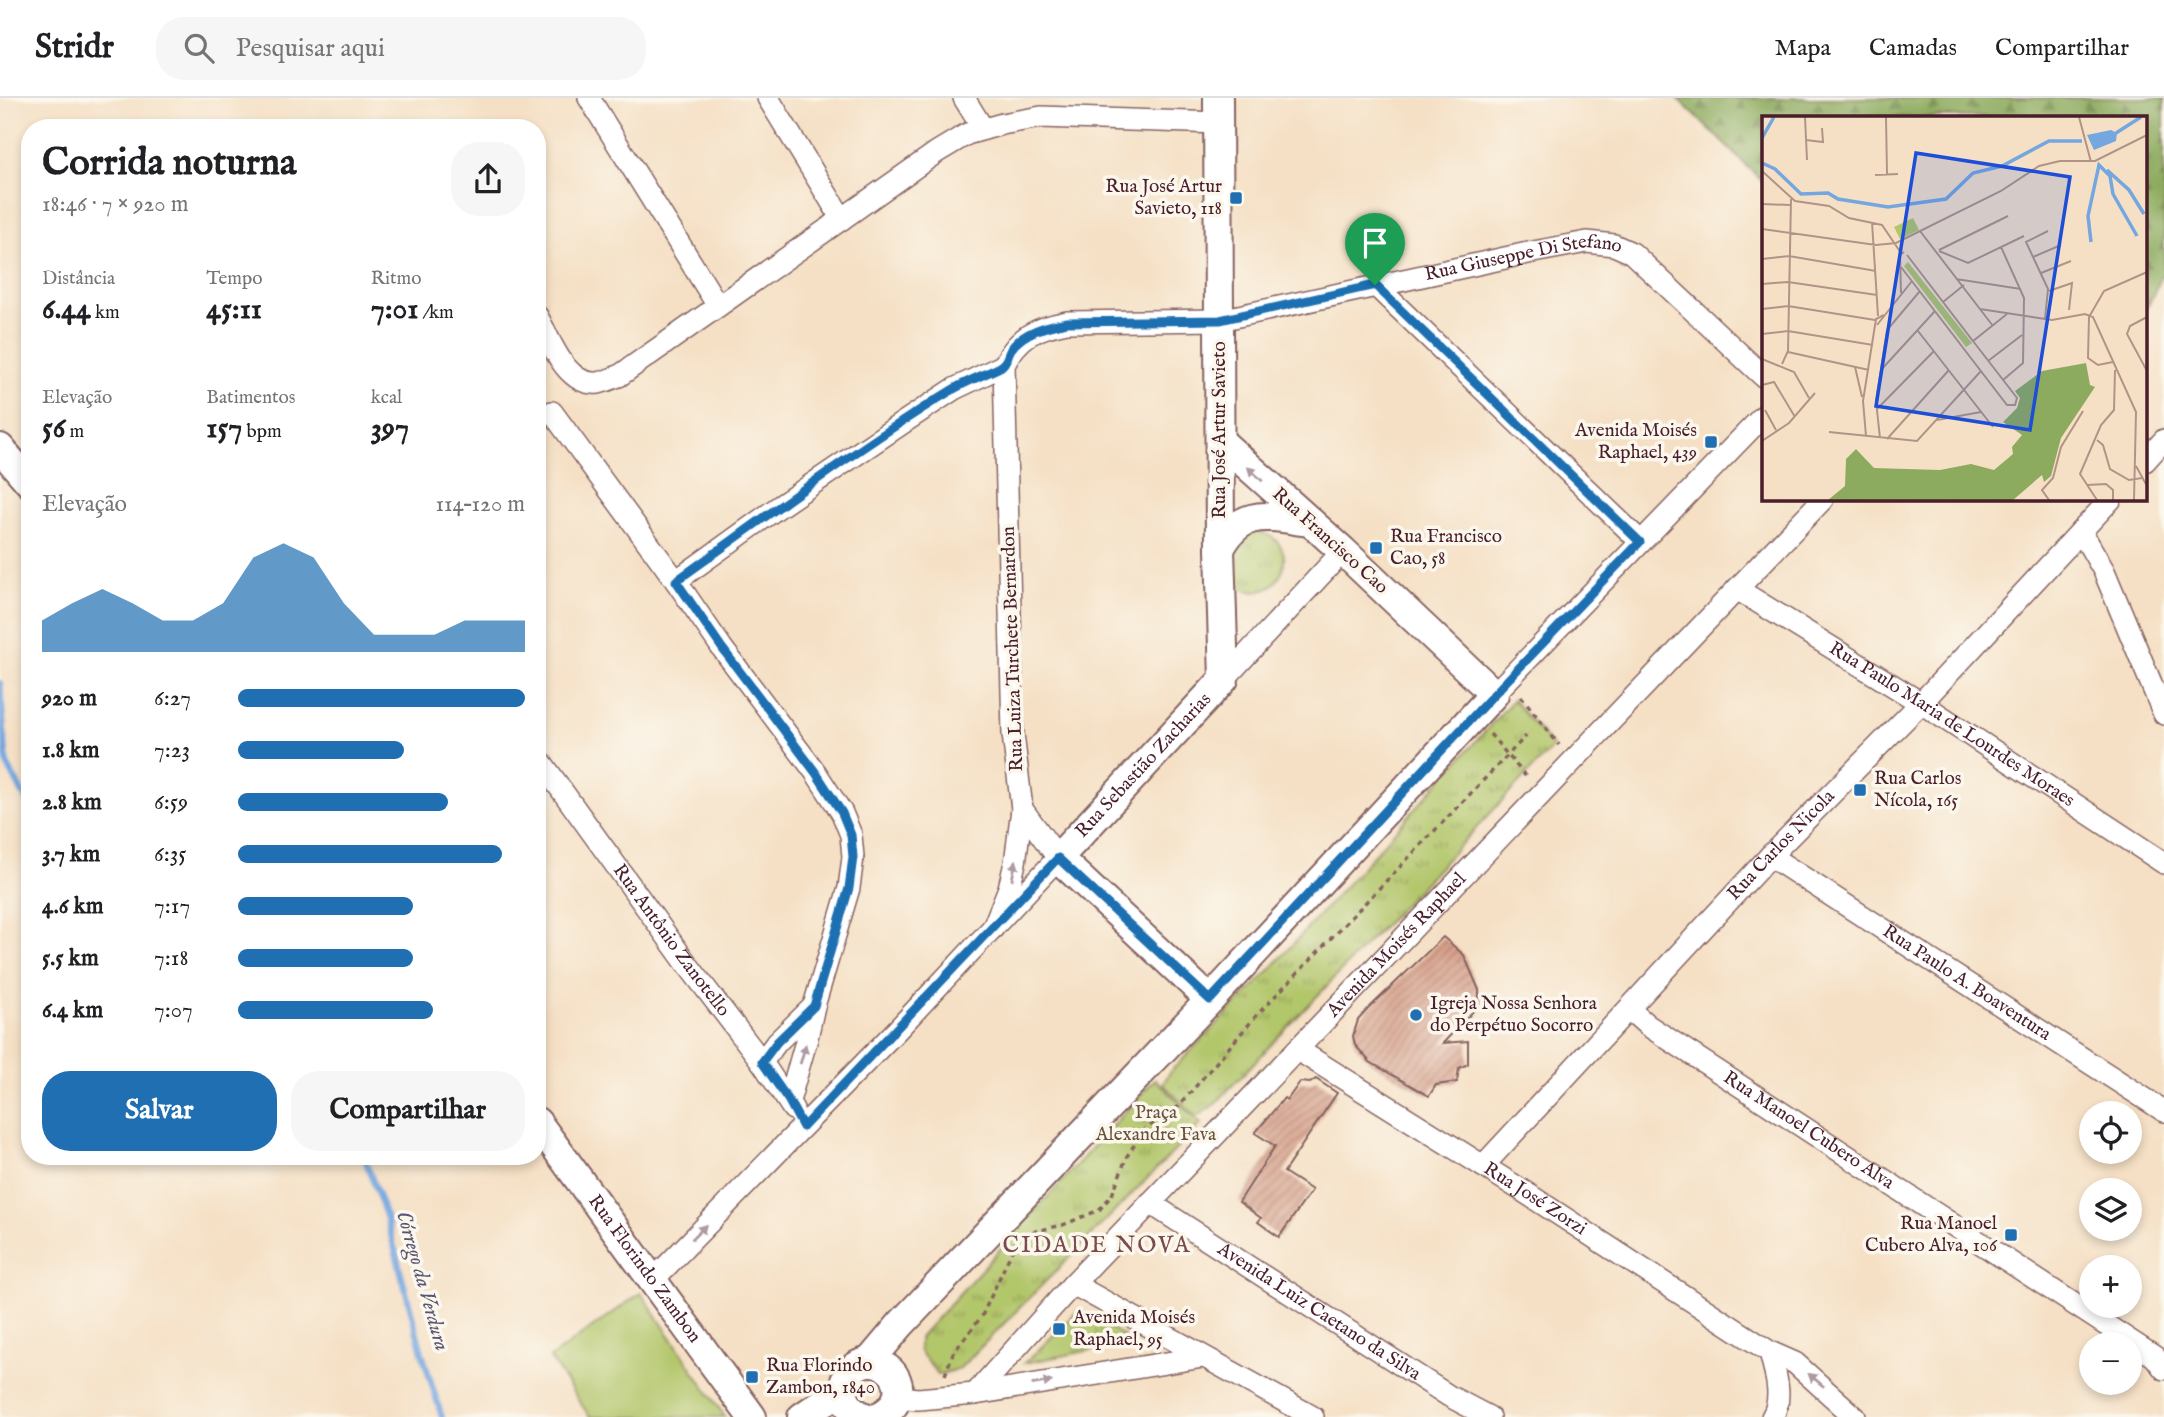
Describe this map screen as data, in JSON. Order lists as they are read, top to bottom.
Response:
{
  "streets": {
    "street": [
      "Rua Giuseppe Di Stefano",
      "Rua José Artur Savieto",
      "Rua Francisco Cao",
      "Rua Luiza Turchete Bernardon",
      "Rua Paulo Maria de Lourdes Moraes",
      "Rua Sebastião Zacharias",
      "Rua Carlos Nicola",
      "Rua Antônio Zanotello",
      "Avenida Moisés Raphael",
      "Rua Paulo A. Boaventura",
      "Rua Manoel Cubero Alva",
      "Rua José Zorzi",
      "Rua Florindo Zambon",
      "Avenida Luiz Caetano da Silva"
    ]
  },
  "crossings": [
    ["Rua Giuseppe Di Stefano", "Rua José Artur Savieto"],
    ["Rua Giuseppe Di Stefano", "Rua Luiza Turchete Bernardon"],
    ["Rua José Artur Savieto", "Rua Francisco Cao"],
    ["Rua José Artur Savieto", "Rua Sebastião Zacharias"],
    ["Rua Francisco Cao", "Rua Sebastião Zacharias"],
    ["Rua Luiza Turchete Bernardon", "Rua Sebastião Zacharias"],
    ["Rua Paulo Maria de Lourdes Moraes", "Rua Carlos Nicola"],
    ["Rua Paulo Maria de Lourdes Moraes", "Avenida Moisés Raphael"],
    ["Rua Sebastião Zacharias", "Rua Antônio Zanotello"],
    ["Rua Sebastião Zacharias", "Rua Florindo Zambon"],
    ["Rua Carlos Nicola", "Rua Paulo A. Boaventura"],
    ["Rua Carlos Nicola", "Rua Manoel Cubero Alva"],
    ["Rua Carlos Nicola", "Rua José Zorzi"],
    ["Avenida Moisés Raphael", "Rua José Zorzi"],
    ["Avenida Moisés Raphael", "Avenida Luiz Caetano da Silva"]
  ],
  "districts": ["CIDADE NOVA"],
  "water": ["Córrego da Verdura"],
  "parks": ["Praça Alexandre Fava"],
  "places": {
    "transit": [
      "Rua José Artur Savieto, 118",
      "Avenida Moisés Raphael, 439",
      "Rua Francisco Cao, 58",
      "Rua Carlos Nícola, 165",
      "Rua Manoel Cubero Alva, 106",
      "Avenida Moisés Raphael, 95",
      "Rua Florindo Zambon, 1840"
    ],
    "other": ["Igreja Nossa Senhora do Perpétuo Socorro"]
  },
  "page": {
    "header": "Stridr",
    "search": "Pesquisar aqui",
    "nav": ["Mapa", "Camadas", "Compartilhar"],
    "heading": ["Corrida noturna", "18:46 · 7 × 920 m"],
    "stats": [
      ["Distância", "6.44 km"],
      ["Tempo", "45:11"],
      ["Ritmo", "7:01 /km"],
      ["Elevação", "56 m"],
      ["Batimentos", "157 bpm"],
      ["kcal", "397"]
    ],
    "chart": ["Elevação", "114–120 m"],
    "list": [
      {
        "name": "920 m",
        "note": "6:27"
      },
      {
        "name": "1.8 km",
        "note": "7:23"
      },
      {
        "name": "2.8 km",
        "note": "6:59"
      },
      {
        "name": "3.7 km",
        "note": "6:35"
      },
      {
        "name": "4.6 km",
        "note": "7:17"
      },
      {
        "name": "5.5 km",
        "note": "7:18"
      },
      {
        "name": "6.4 km",
        "note": "7:07"
      }
    ],
    "buttons": ["Salvar", "Compartilhar"],
    "map_buttons": ["+", "−"]
  }
}
